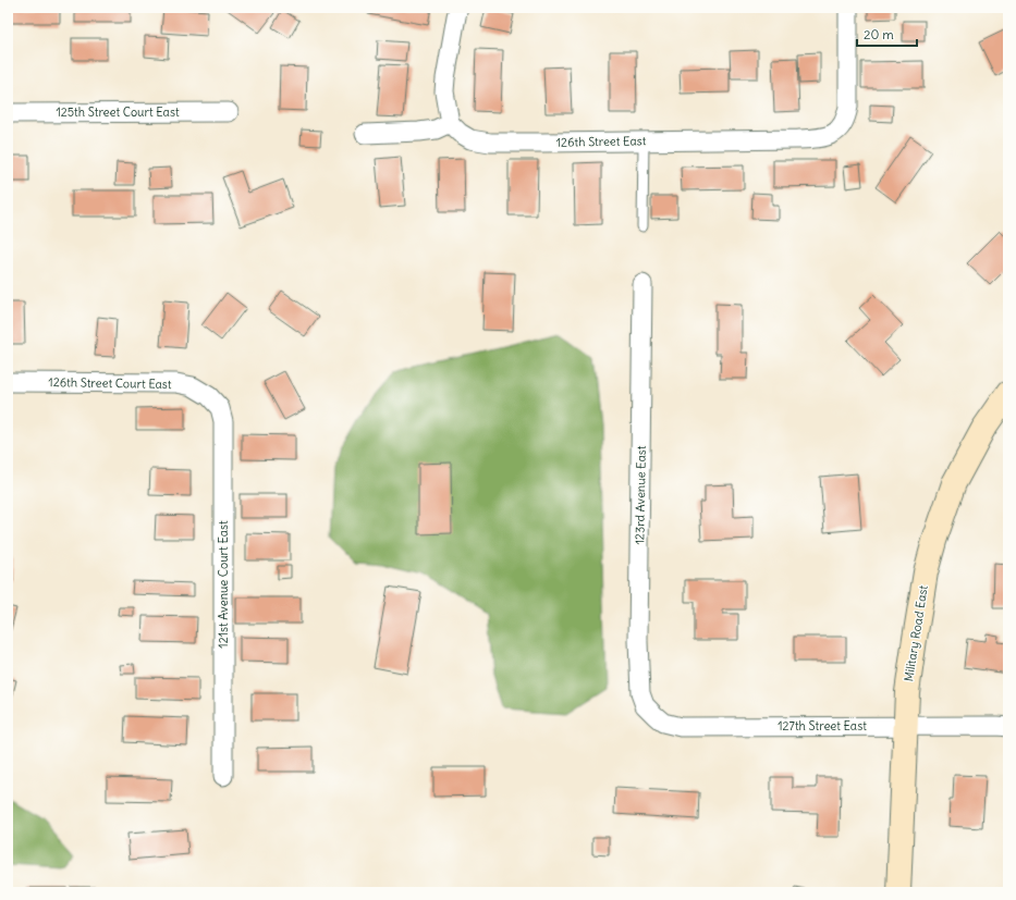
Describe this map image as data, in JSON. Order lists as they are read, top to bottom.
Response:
{
  "streets": {
    "main road": ["Military Road East"],
    "street": [
      "125th Street Court East",
      "126th Street East",
      "126th Street Court East",
      "123rd Avenue East",
      "121st Avenue Court East",
      "127th Street East"
    ]
  },
  "crossings": [
    ["126th Street Court East", "121st Avenue Court East"],
    ["123rd Avenue East", "127th Street East"],
    ["Military Road East", "127th Street East"]
  ],
  "scale_bar": "20 m"
}
